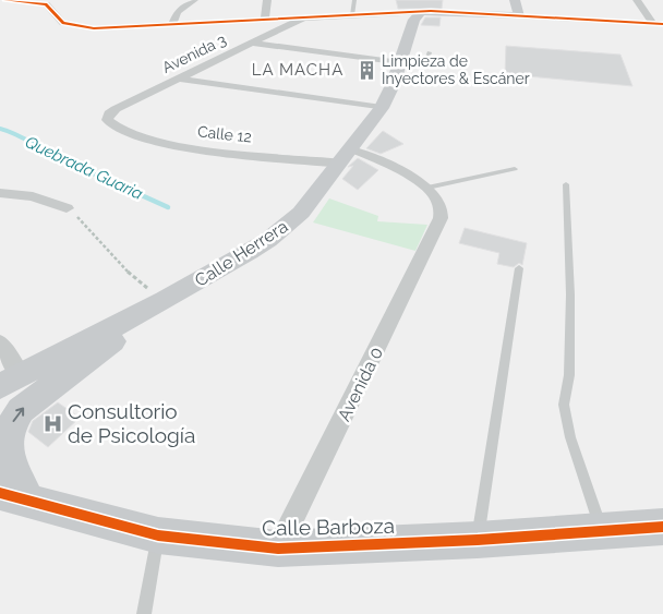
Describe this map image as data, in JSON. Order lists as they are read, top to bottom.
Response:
{
  "streets": {
    "street": [
      "Avenida 3",
      "Calle 12",
      "Calle Herrera",
      "Avenida 0",
      "Calle Barboza"
    ]
  },
  "crossings": [
    ["Avenida 3", "Calle 12"],
    ["Calle 12", "Calle Herrera"],
    ["Calle 12", "Avenida 0"],
    ["Avenida 0", "Calle Barboza"]
  ],
  "districts": ["LA MACHA"],
  "water": ["Quebrada Guaria"],
  "places": {
    "building": ["Limpieza de Inyectores & Escáner"],
    "hospital": ["Consultorio de Psicología"]
  }
}
